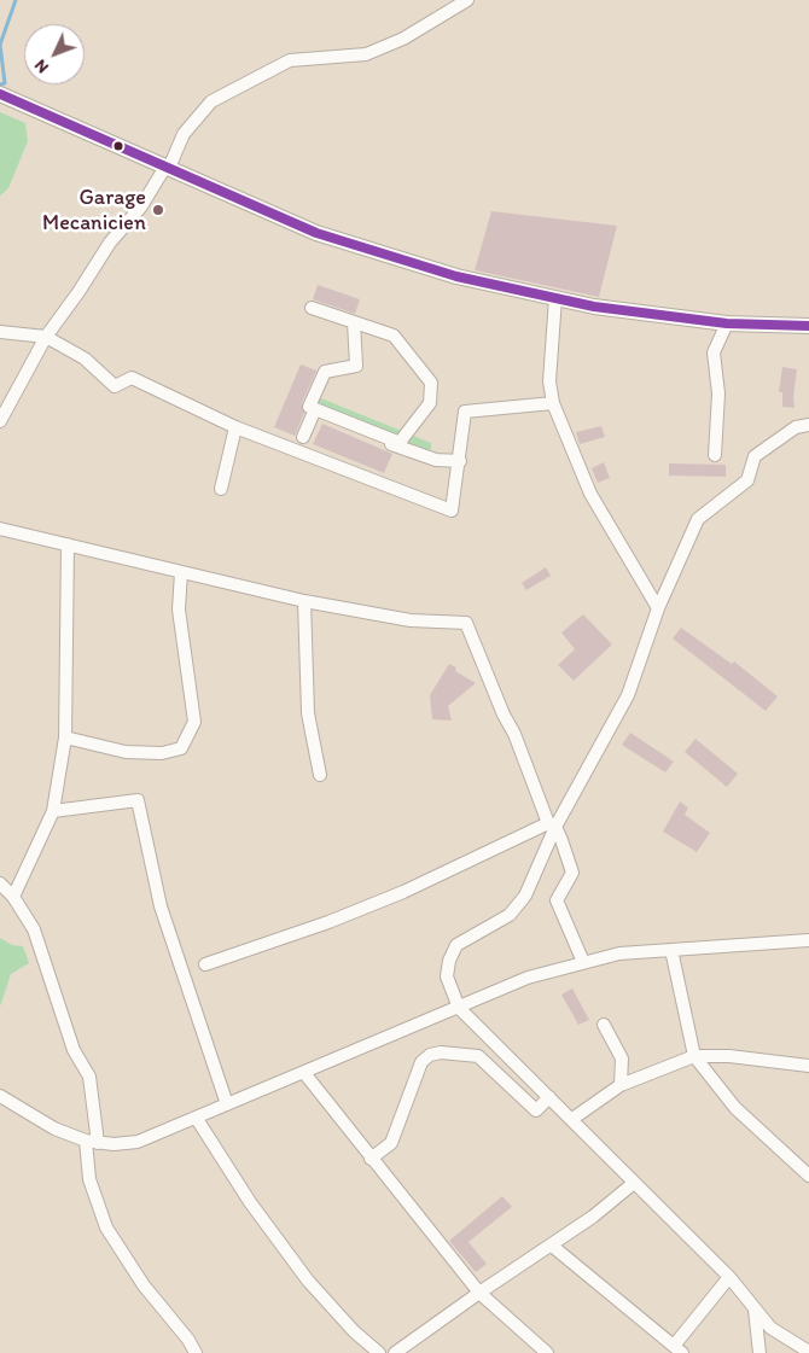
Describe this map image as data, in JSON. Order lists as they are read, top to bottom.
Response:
{
  "places": ["Garage Mecanicien"],
  "north": "bottom left"
}
